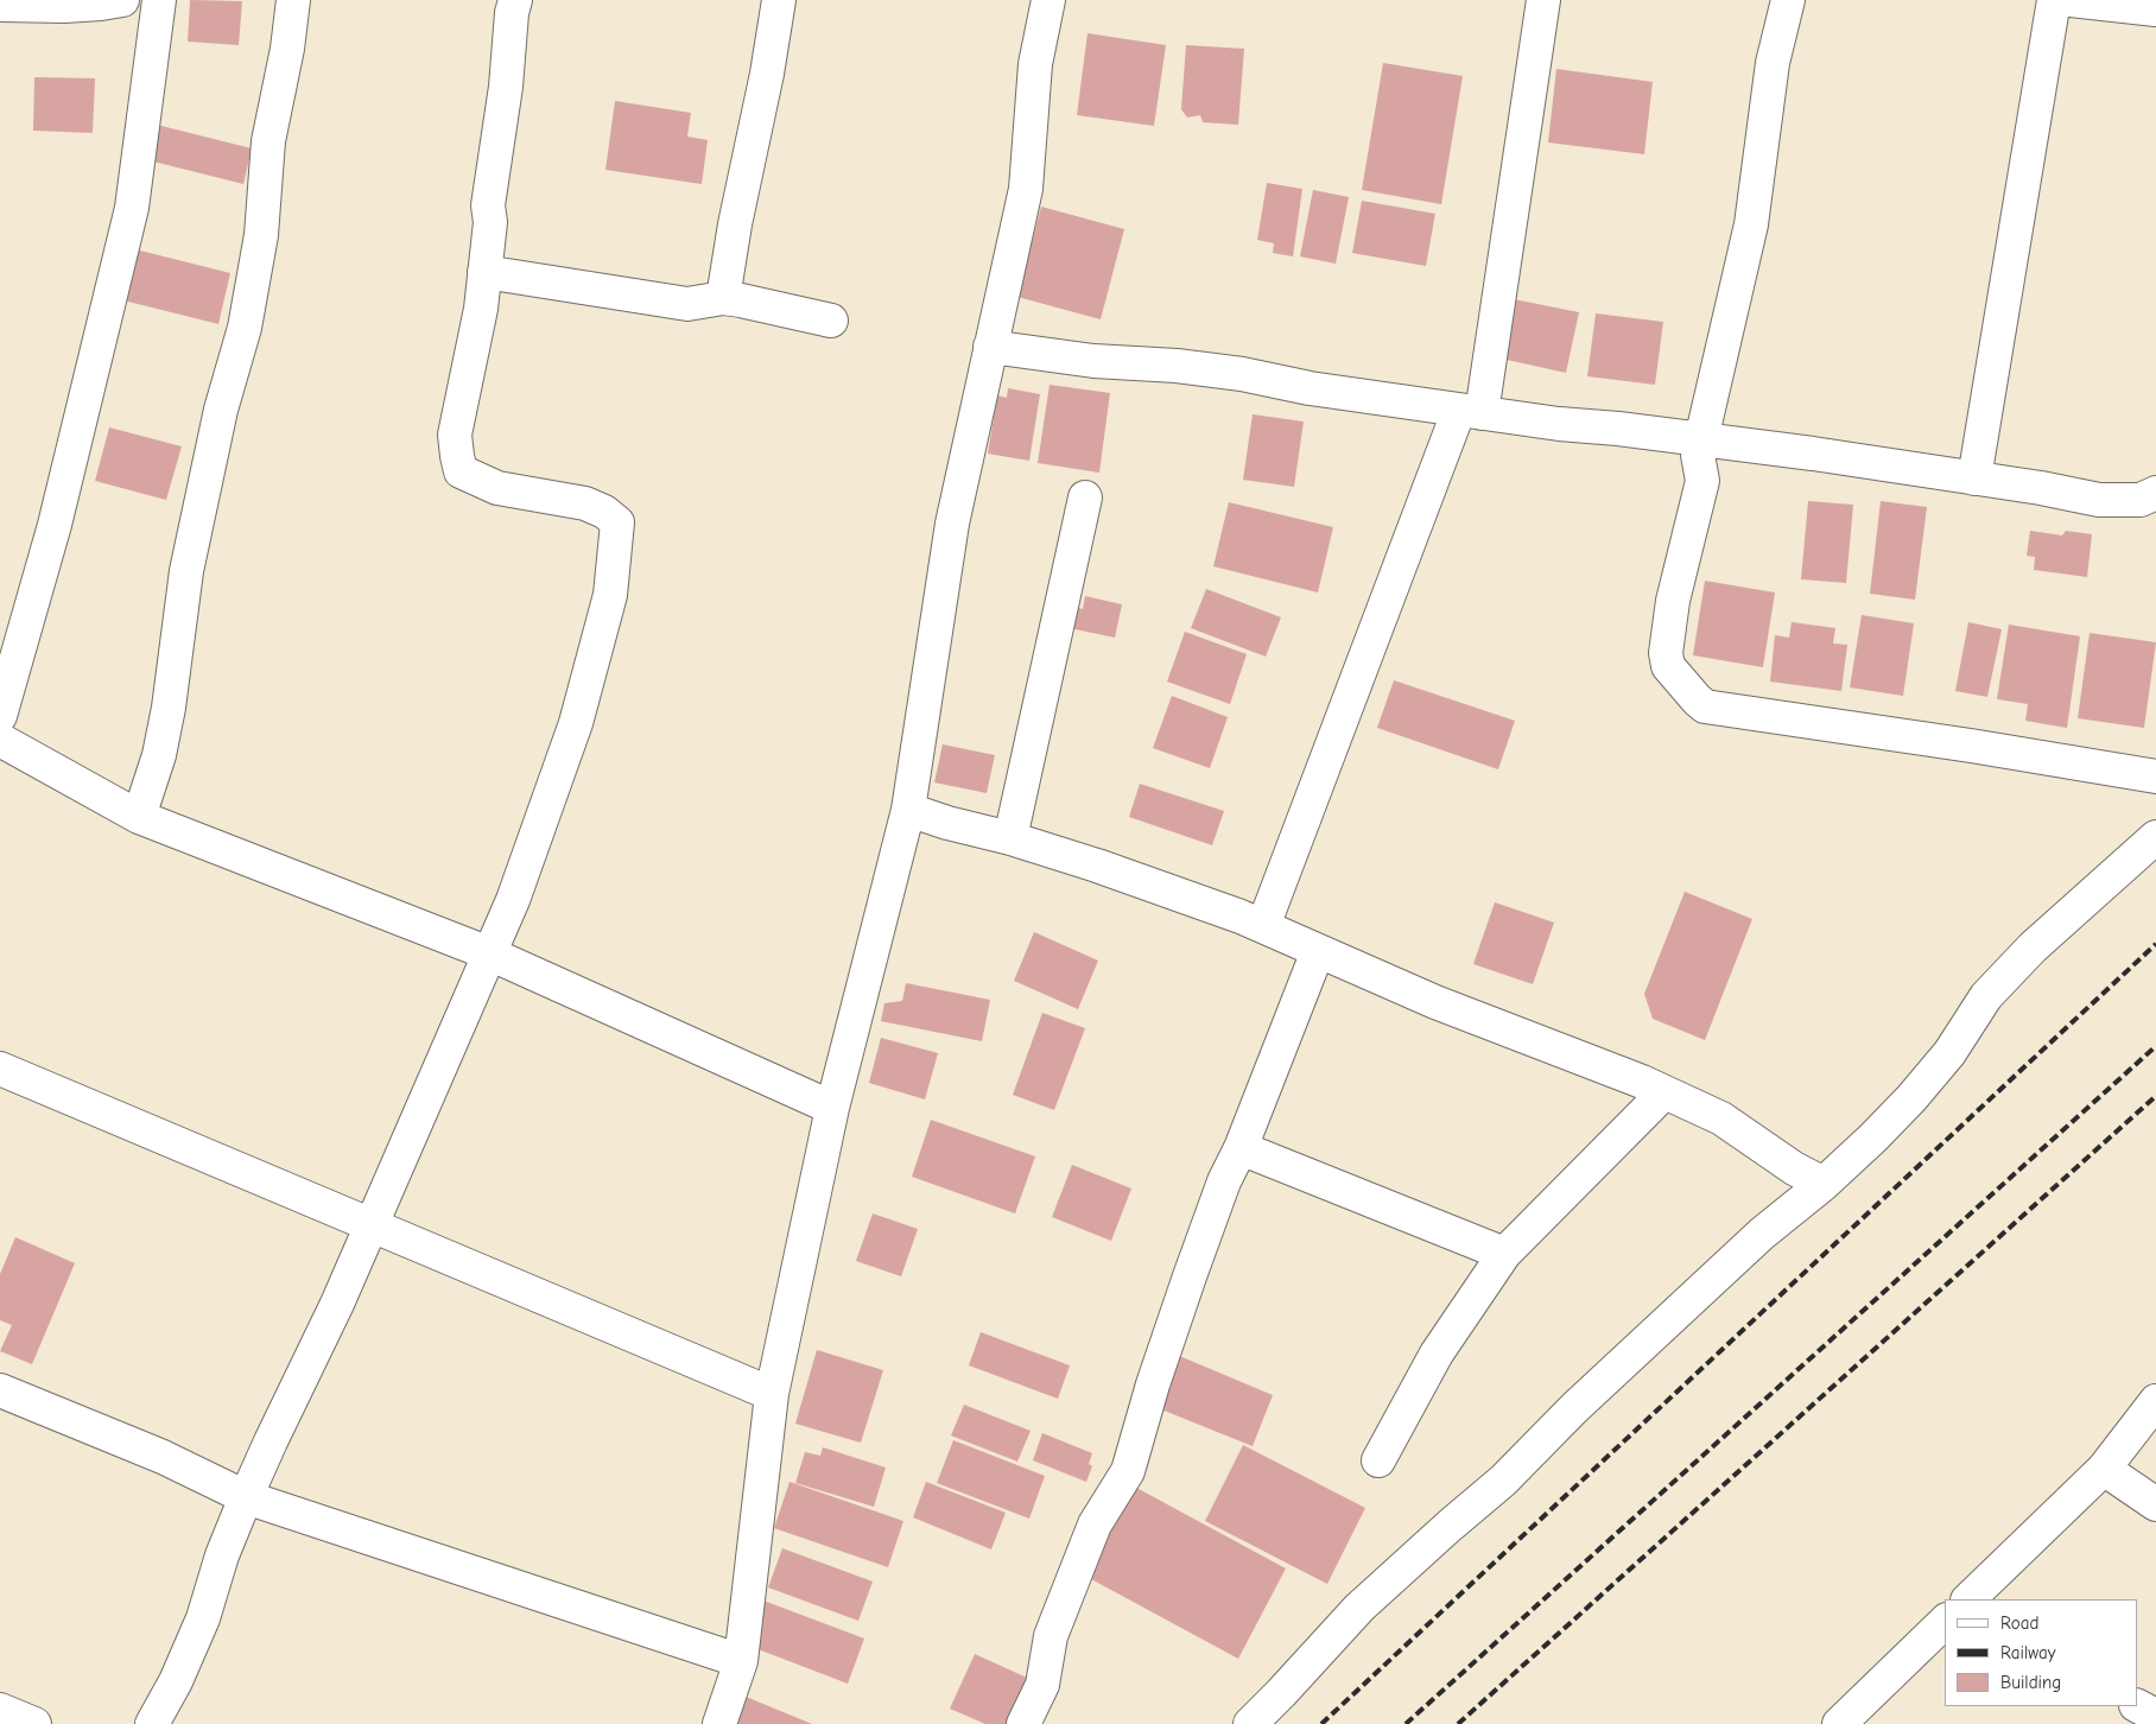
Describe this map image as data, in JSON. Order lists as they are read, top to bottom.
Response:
{
  "legend": ["Road", "Railway", "Building"]
}
